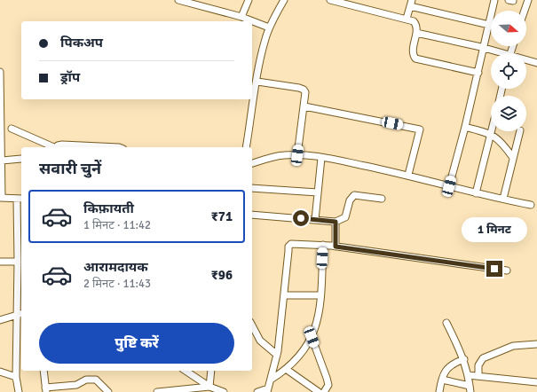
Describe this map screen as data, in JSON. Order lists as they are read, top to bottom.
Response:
{
  "north": "right",
  "page": {
    "banner": ["पिकअप", "ड्रॉप"],
    "heading": "सवारी चुनें",
    "list": [
      {
        "name": "किफ़ायती",
        "note": "1 मिनट · 11:42",
        "value": "₹71"
      },
      {
        "name": "आरामदायक",
        "note": "2 मिनट · 11:43",
        "value": "₹96"
      }
    ],
    "bubble": "1 मिनट",
    "buttons": "पुष्टि करें"
  }
}
